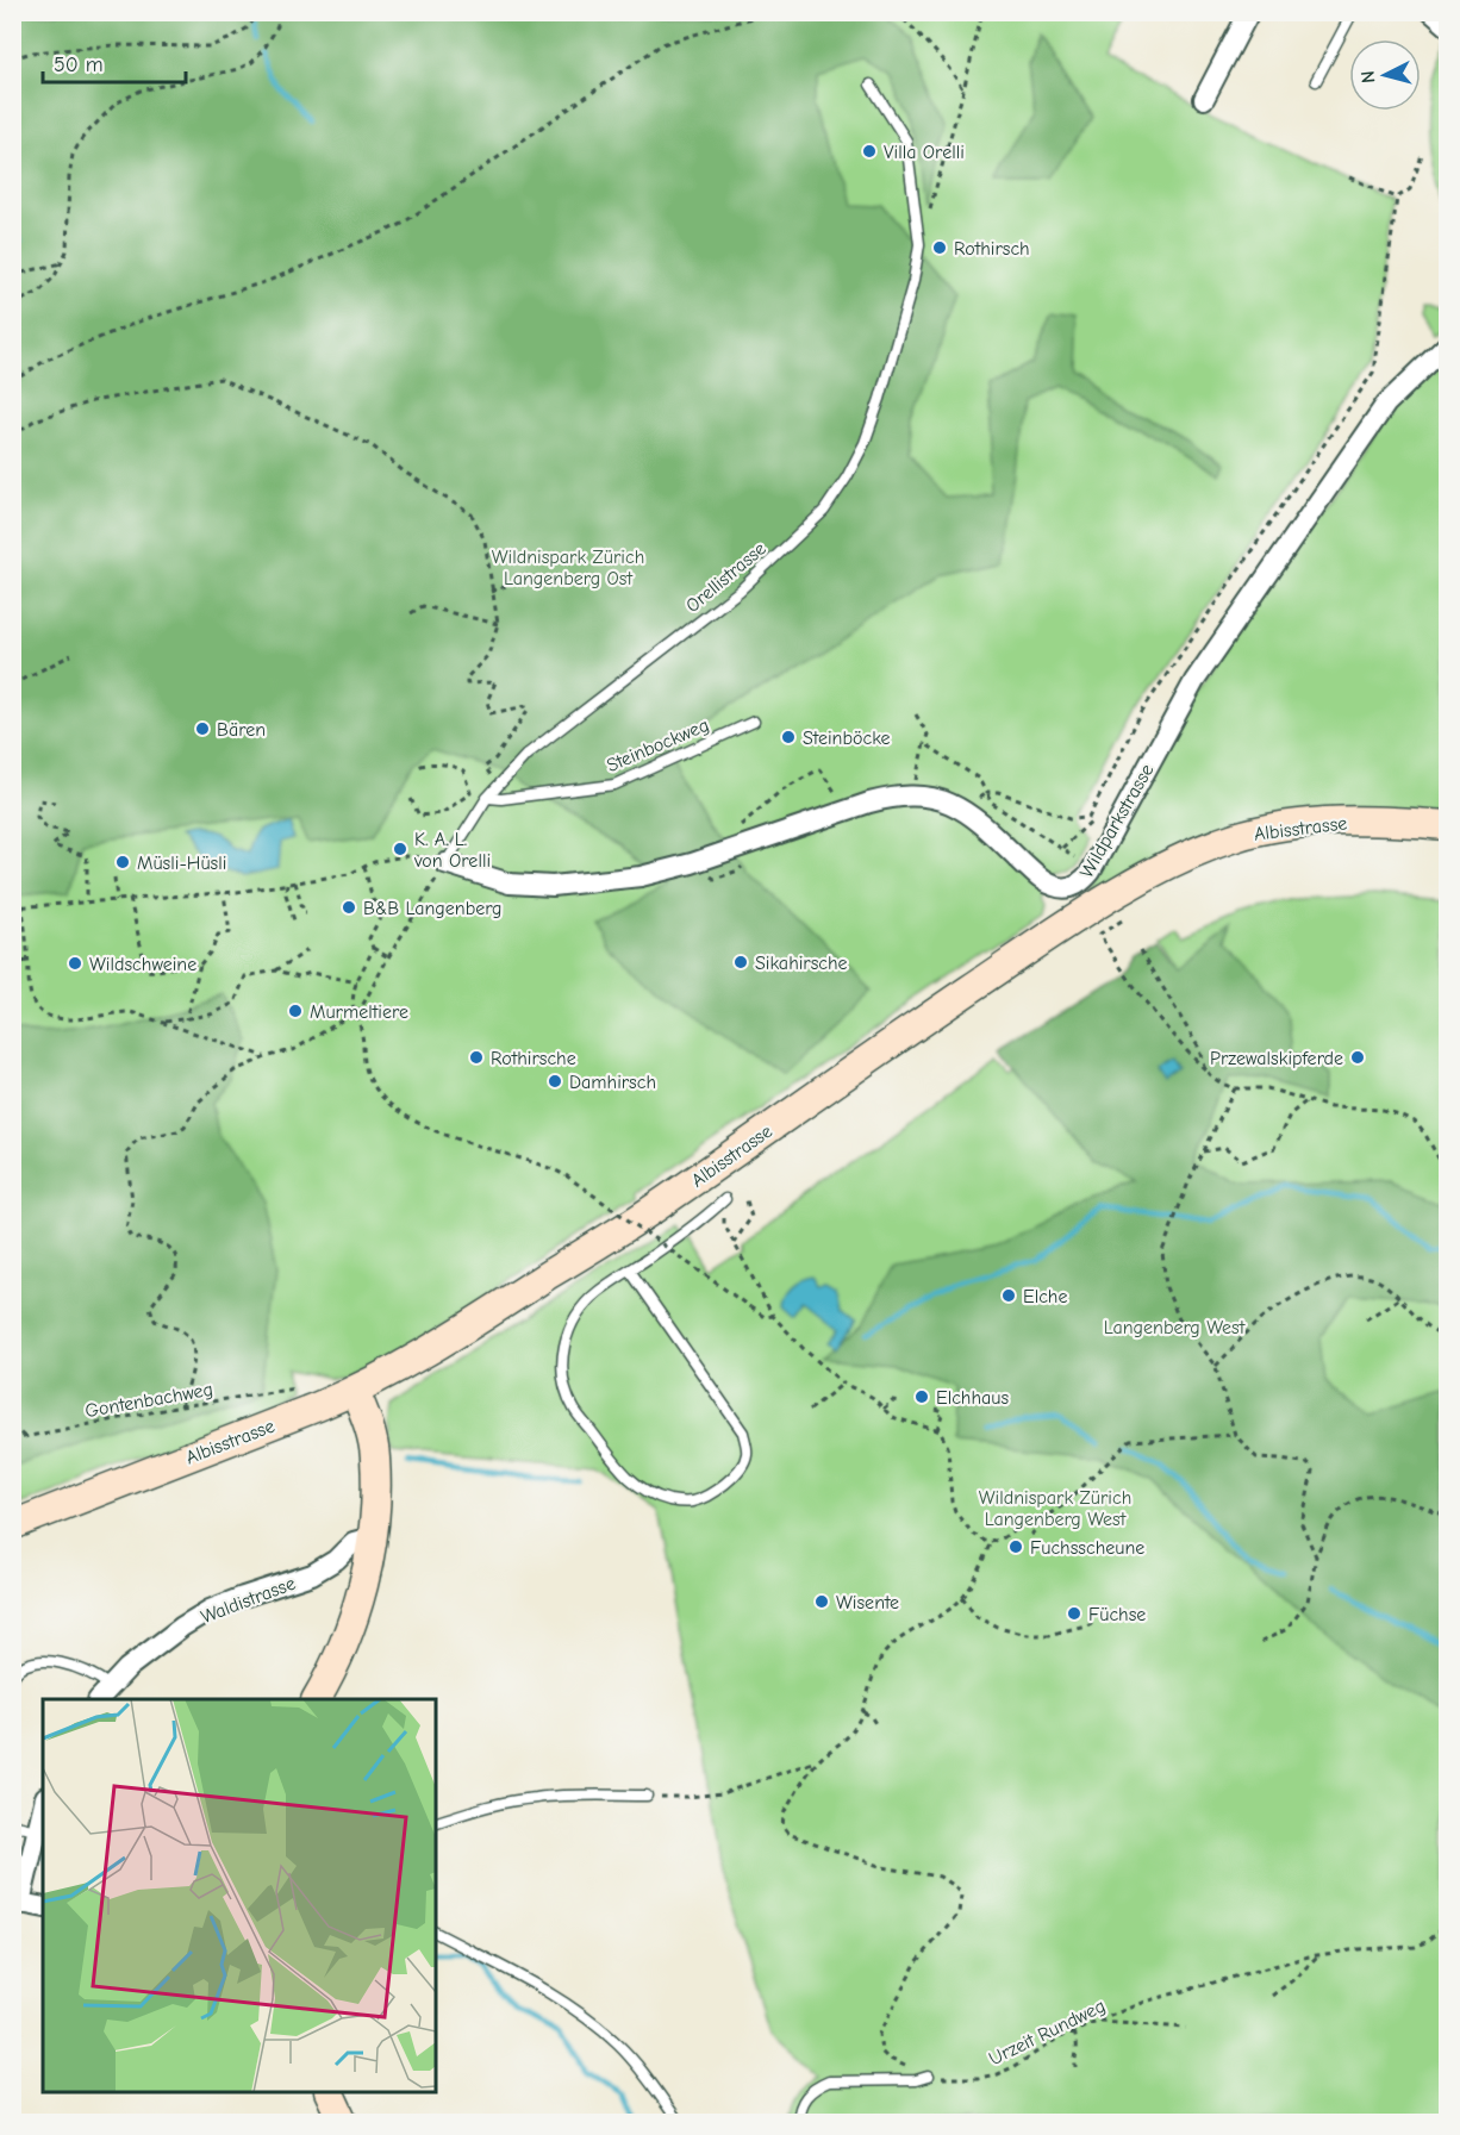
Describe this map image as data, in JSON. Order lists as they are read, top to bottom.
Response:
{
  "streets": {
    "main road": ["Albisstrasse"],
    "street": ["Wildparkstrasse", "Waldistrasse"],
    "lane": ["Orellistrasse", "Steinbockweg"],
    "path": ["Gontenbachweg", "Urzeit Rundweg"]
  },
  "crossings": [
    ["Orellistrasse", "Steinbockweg"],
    ["Orellistrasse", "Wildparkstrasse"]
  ],
  "parks": ["Wildnispark Zürich Langenberg Ost", "Langenberg West", "Wildnispark Zürich Langenberg West"],
  "places": [
    "Villa Orelli",
    "Rothirsch",
    "Bären",
    "Steinböcke",
    "K. A. L. von Orelli",
    "Müsli-Hüsli",
    "B&B Langenberg",
    "Sikahirsche",
    "Wildschweine",
    "Murmeltiere",
    "Rothirsche",
    "Przewalskipferde",
    "Damhirsch",
    "Elche",
    "Elchhaus",
    "Fuchsscheune",
    "Wisente",
    "Füchse"
  ],
  "scale_bar": "50 m",
  "north": "left"
}
